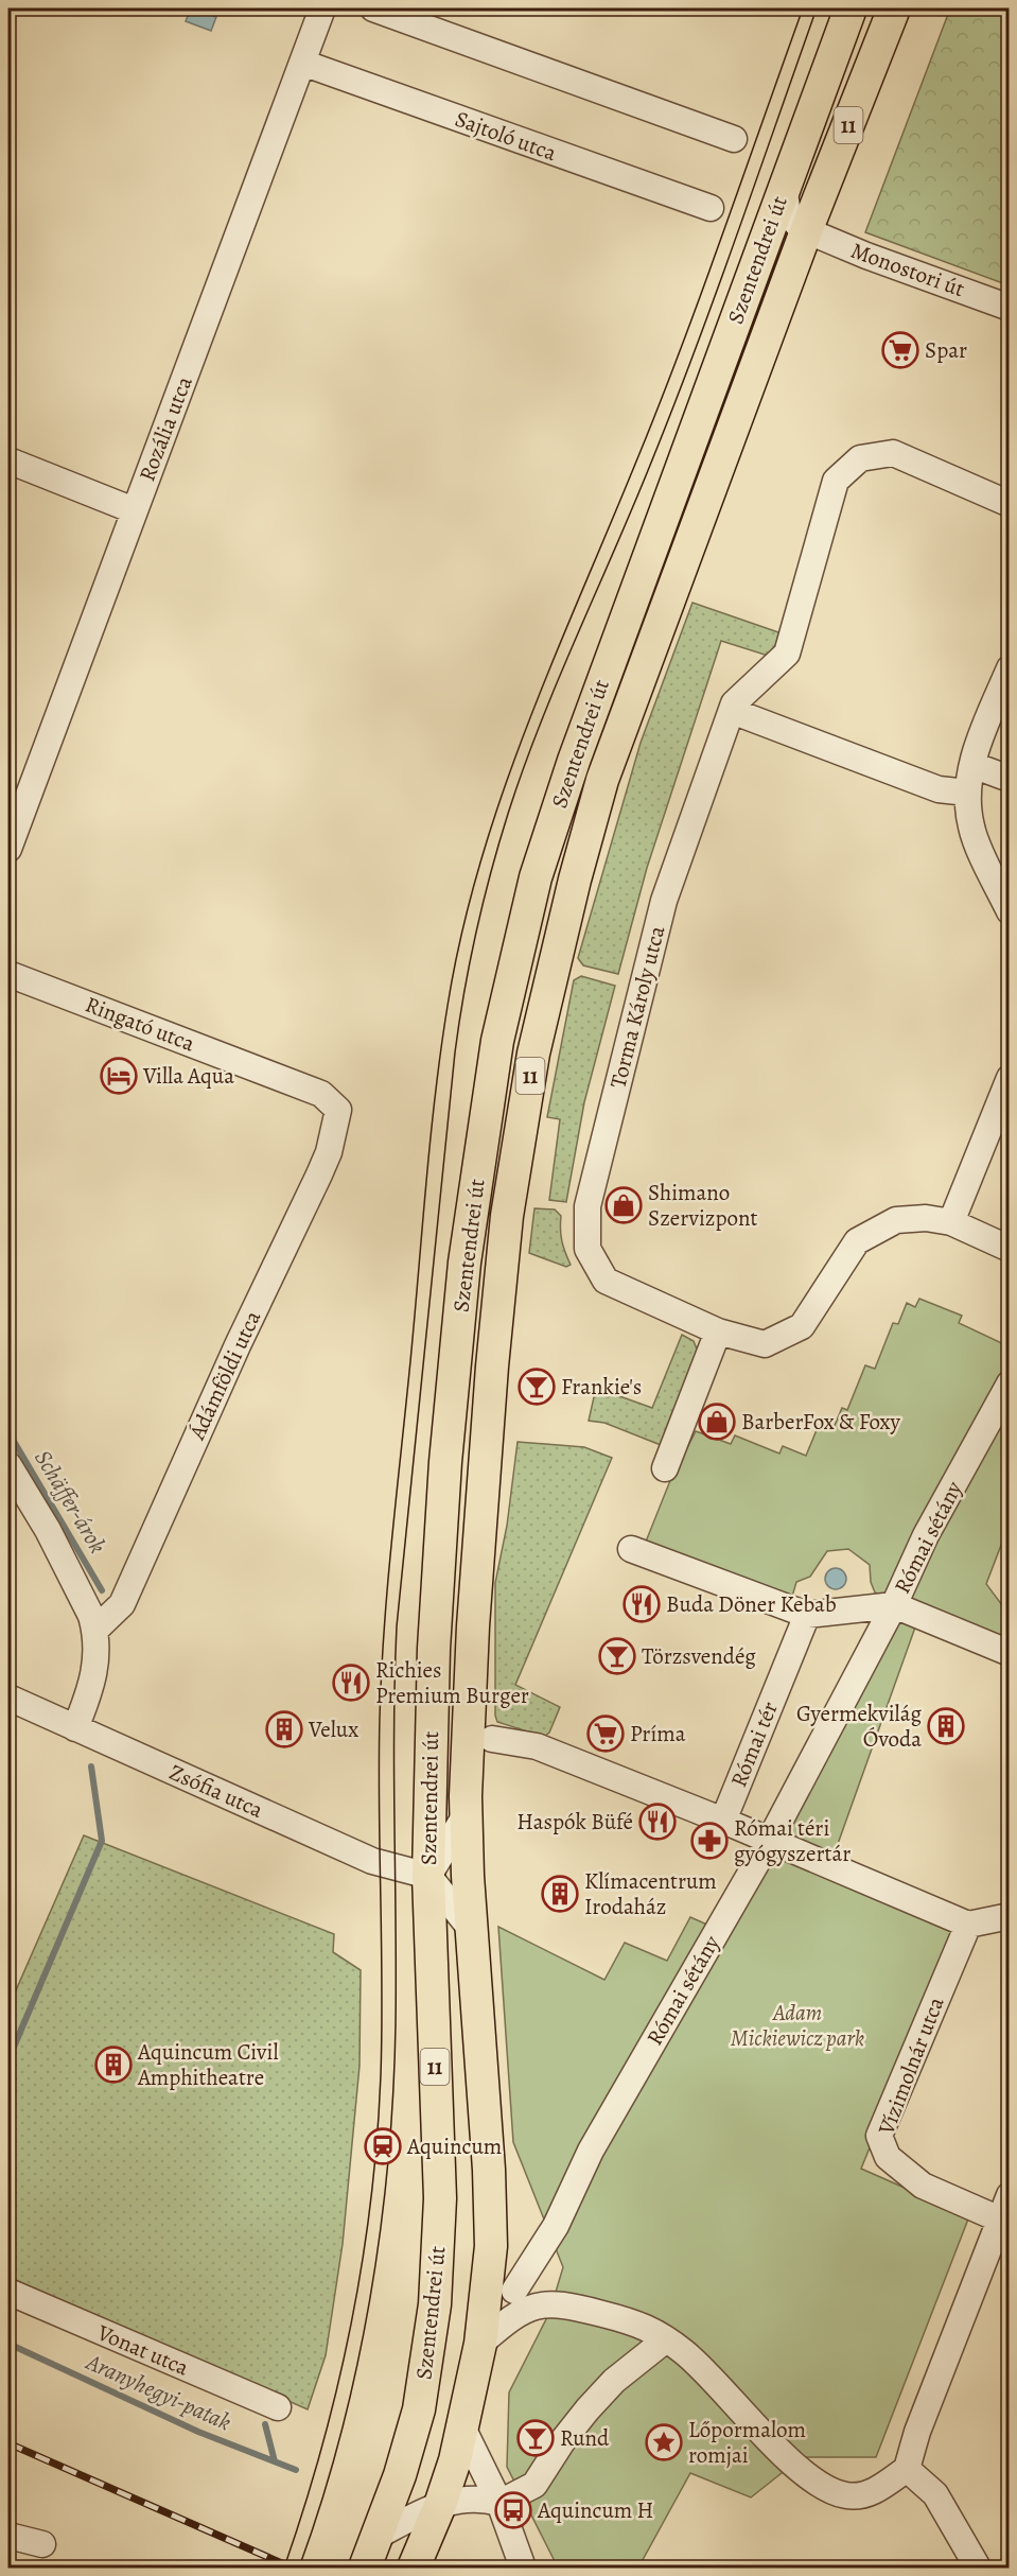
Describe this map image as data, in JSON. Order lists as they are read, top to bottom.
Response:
{
  "streets": {
    "main road": ["11", "Szentendrei út"],
    "street": [
      "Sajtoló utca",
      "Monostori út",
      "Rozália utca",
      "Torma Károly utca",
      "Ringató utca",
      "Ádámföldi utca",
      "Római sétány",
      "Római tér",
      "Zsófia utca",
      "Vízimolnár utca",
      "Vonat utca"
    ]
  },
  "crossings": [
    ["Sajtoló utca", "Rozália utca"],
    ["Szentendrei út", "Monostori út"],
    ["Szentendrei út", "Zsófia utca"],
    ["Ringató utca", "Ádámföldi utca"]
  ],
  "water": ["Schäffer-árok", "Aranyhegyi-patak"],
  "parks": ["Adam Mickiewicz park"],
  "places": {
    "supermarket": ["Spar", "Príma"],
    "hotel": ["Villa Aqua"],
    "shop": ["Shimano Szervizpont", "BarberFox & Foxy"],
    "bar": ["Frankie's", "Törzsvendég", "Rund"],
    "restaurant": ["Buda Döner Kebab", "Richies Premium Burger", "Haspók Büfé"],
    "building": [
      "Gyermekvilág Óvoda",
      "Velux",
      "Klímacentrum Irodaház",
      "Aquincum Civil Amphitheatre"
    ],
    "pharmacy": ["Római téri gyógyszertár"],
    "station": ["Aquincum"],
    "place": ["Lőpormalom romjai"],
    "bus stop": ["Aquincum H"]
  }
}
